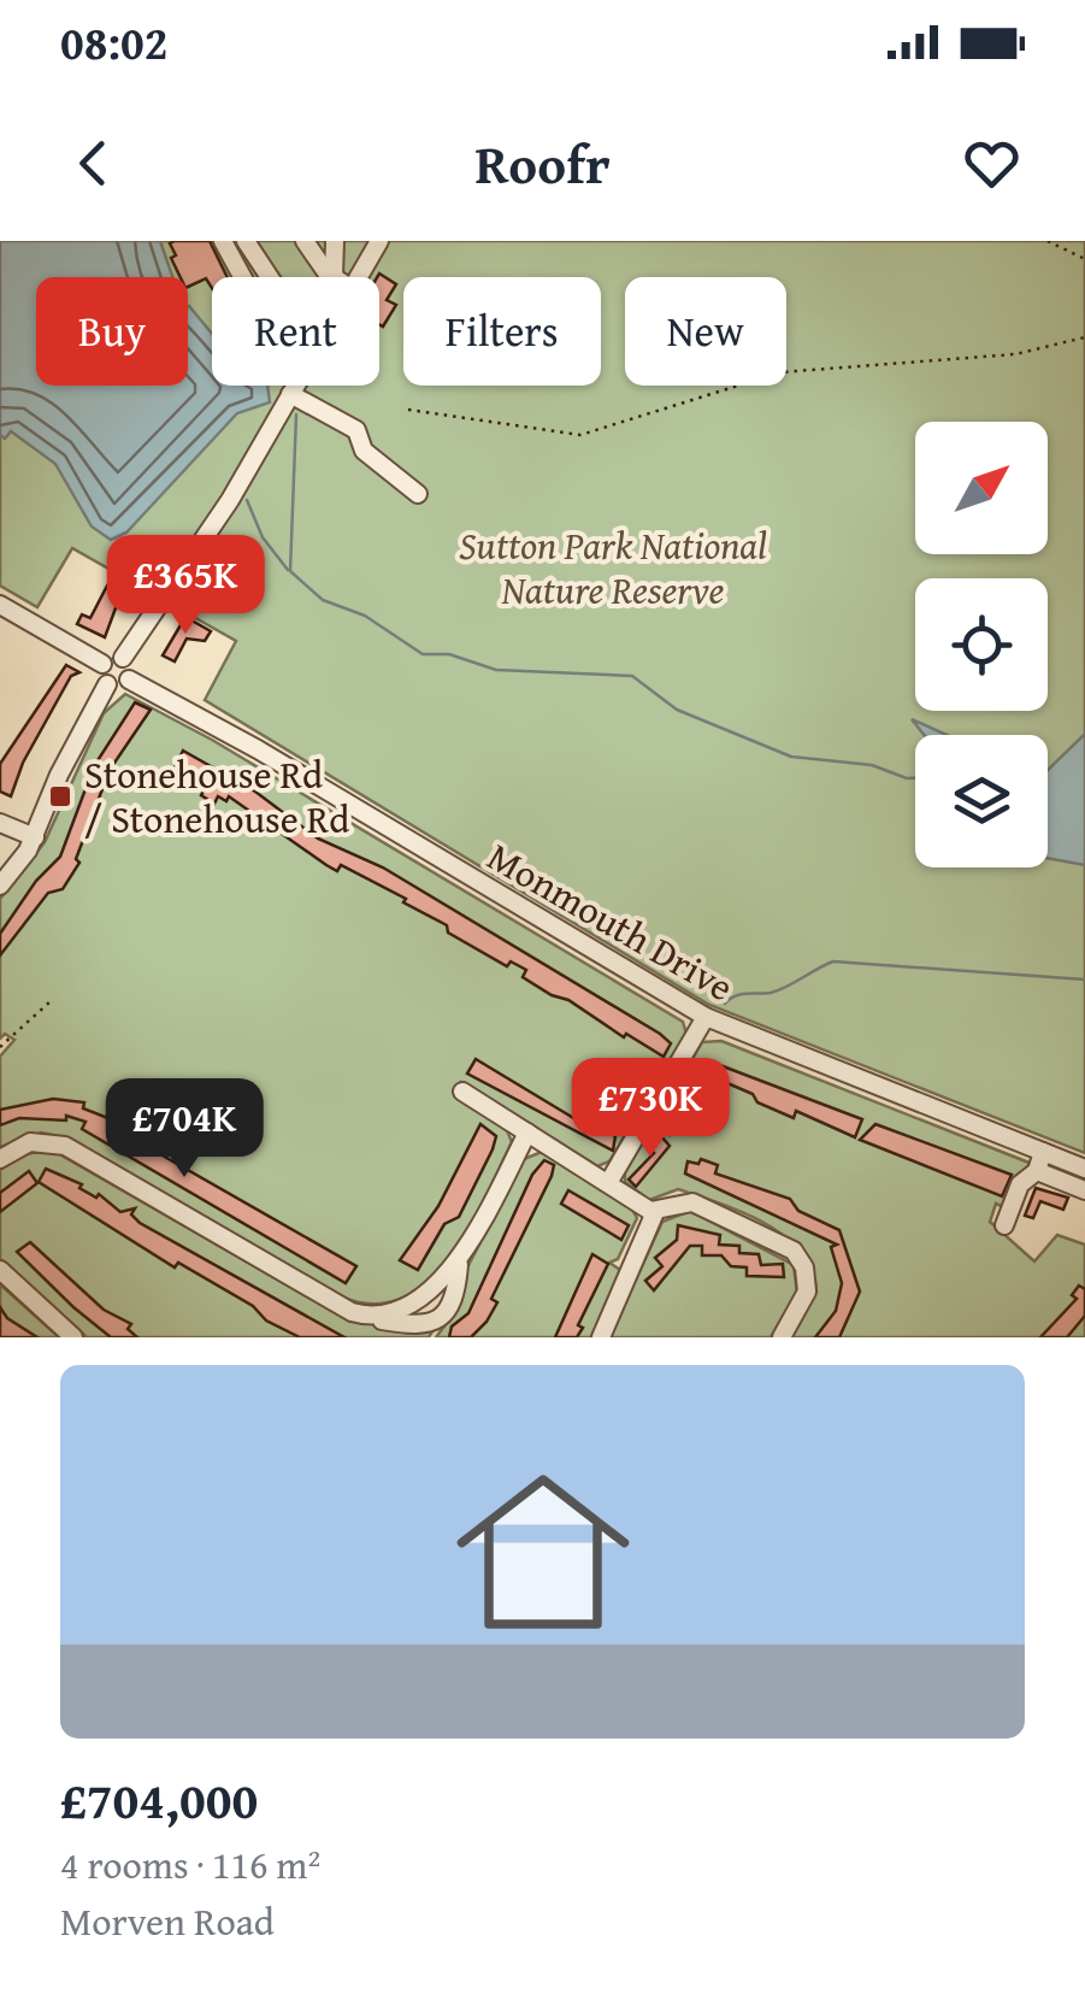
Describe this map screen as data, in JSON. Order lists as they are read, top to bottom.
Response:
{
  "streets": {
    "street": ["Monmouth Drive"]
  },
  "parks": ["Sutton Park National Nature Reserve"],
  "places": {
    "transit": ["Stonehouse Rd / Stonehouse Rd"]
  },
  "north": "top right",
  "page": {
    "status": "08:02",
    "header": "Roofr",
    "chip": [
      "Buy",
      "Rent",
      "Filters",
      "New"
    ],
    "price": ["£365K", "£730K", "£704K"],
    "list": [
      {
        "name": "£704,000",
        "note": "4 rooms · 116 m² · Morven Road"
      }
    ]
  }
}
